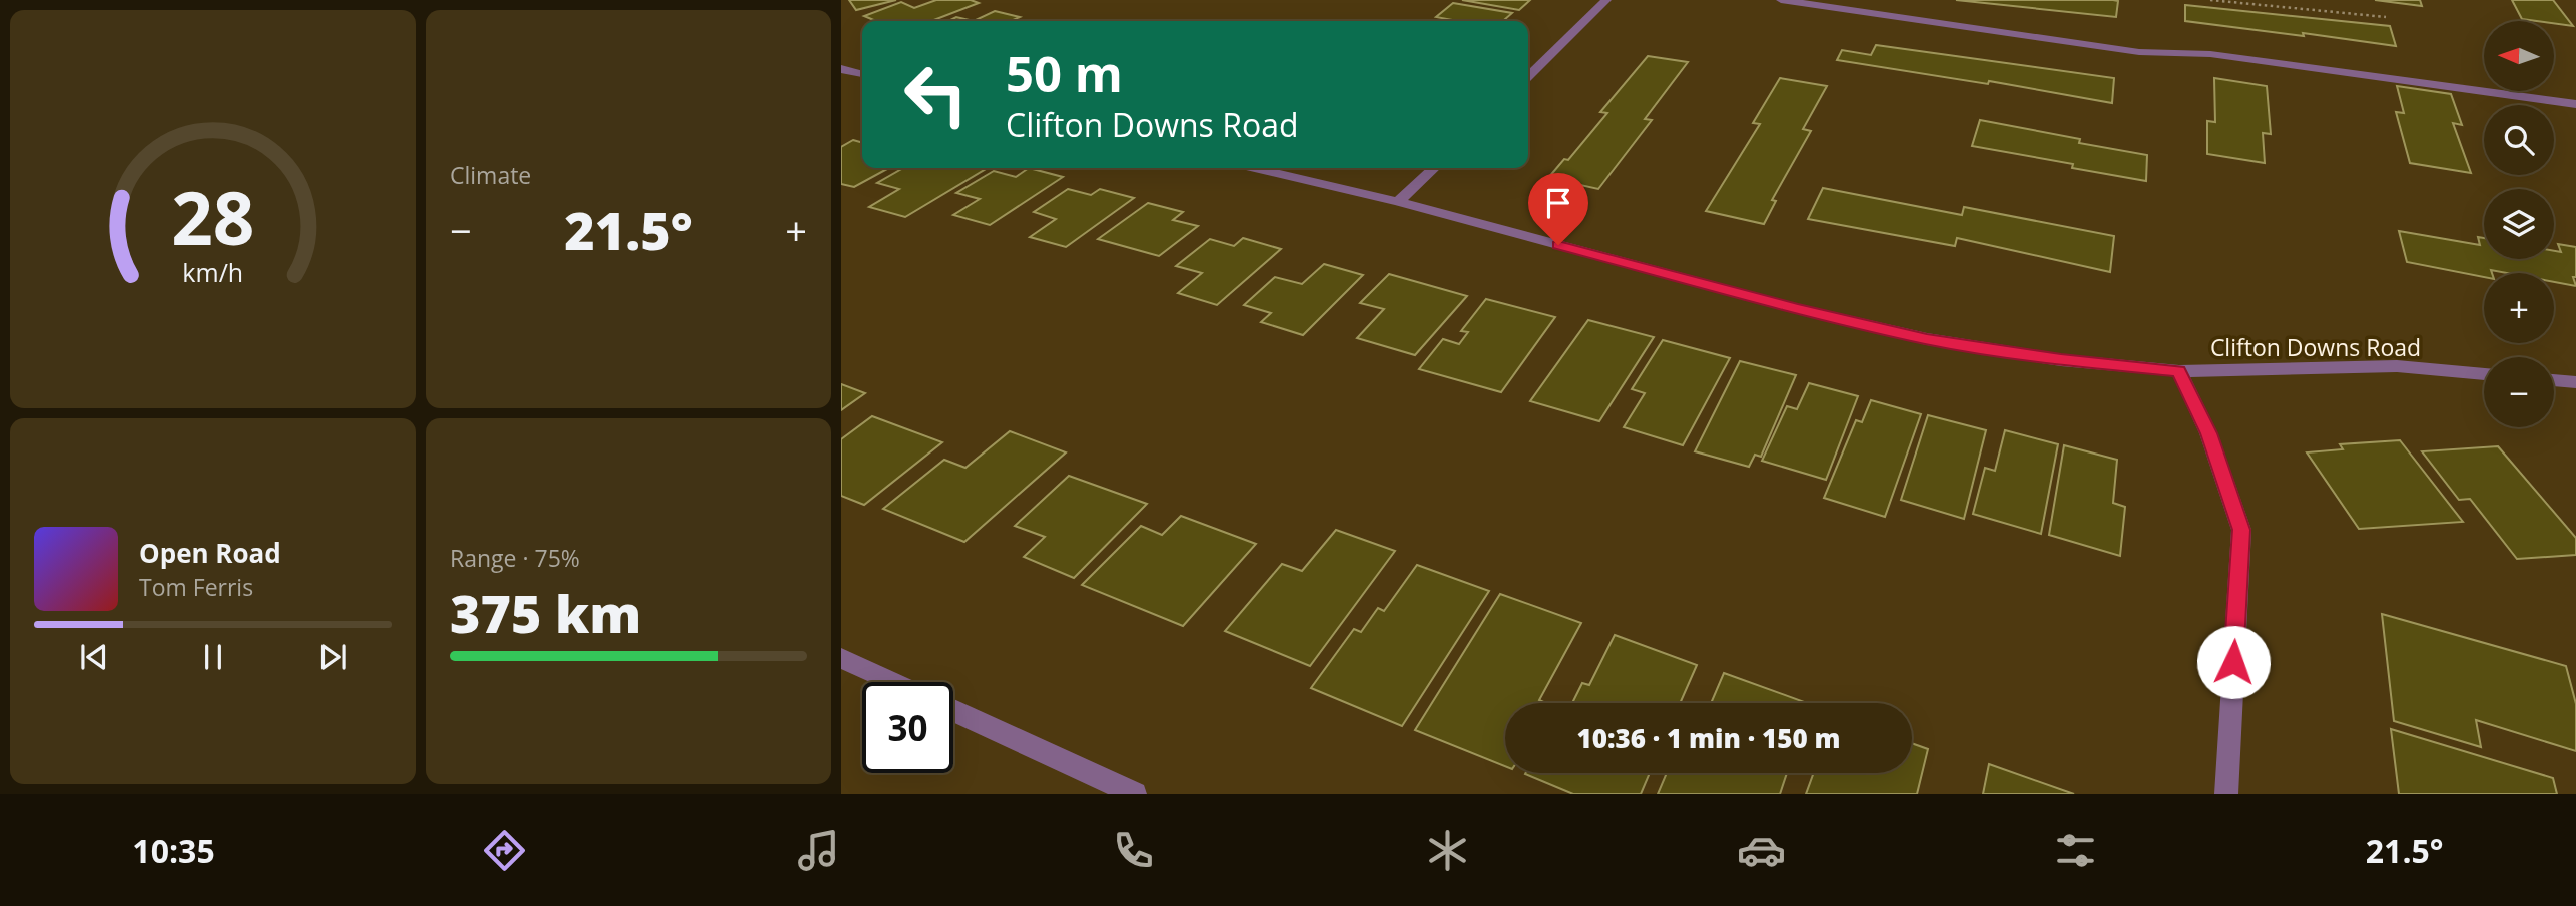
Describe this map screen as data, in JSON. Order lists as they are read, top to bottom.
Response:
{
  "streets": {
    "street": ["Clifton Downs Road"]
  },
  "north": "left",
  "page": {
    "tile": [
      "Climate",
      ["Range · 75%", "375 km"]
    ],
    "map_buttons": ["+", "−"],
    "turn": ["50 m", "Clifton Downs Road"],
    "heat": ["−", "21.5°", "+"],
    "song": ["Open Road", "Tom Ferris"],
    "limit": "30",
    "trip": "10:36 · 1 min · 150 m",
    "tabs": ["10:35", "21.5°"],
    "gauge": ["28", "km/h"]
  }
}
